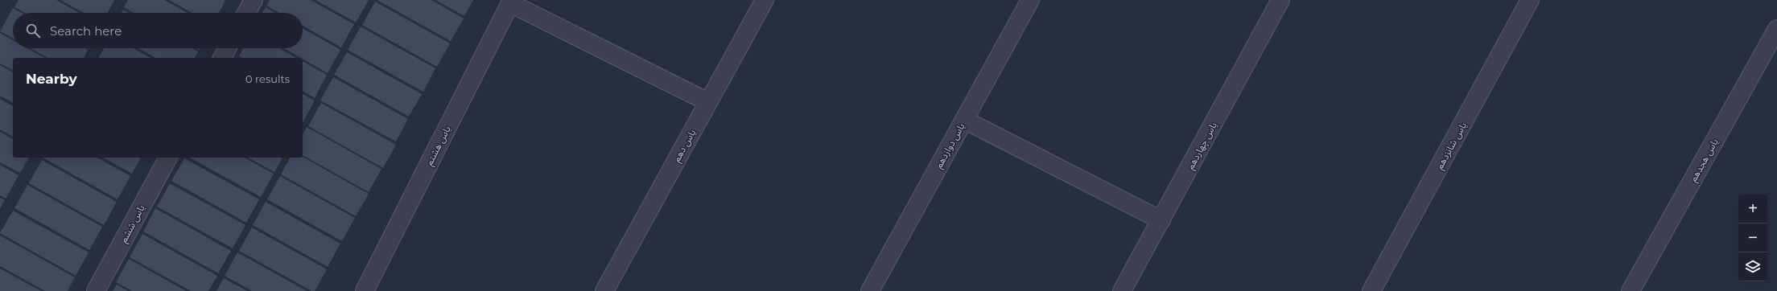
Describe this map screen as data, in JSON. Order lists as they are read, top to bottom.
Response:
{
  "streets": {
    "street": [
      "یاس هشتم",
      "یاس دهم",
      "یاس دوازدهم",
      "یاس چهاردهم",
      "یاس شانزدهم",
      "یاس هجدهم",
      "یاس ششم"
    ]
  },
  "page": {
    "search": "Search here",
    "heading": ["Nearby", "0 results"],
    "map_buttons": ["+", "−"]
  }
}
